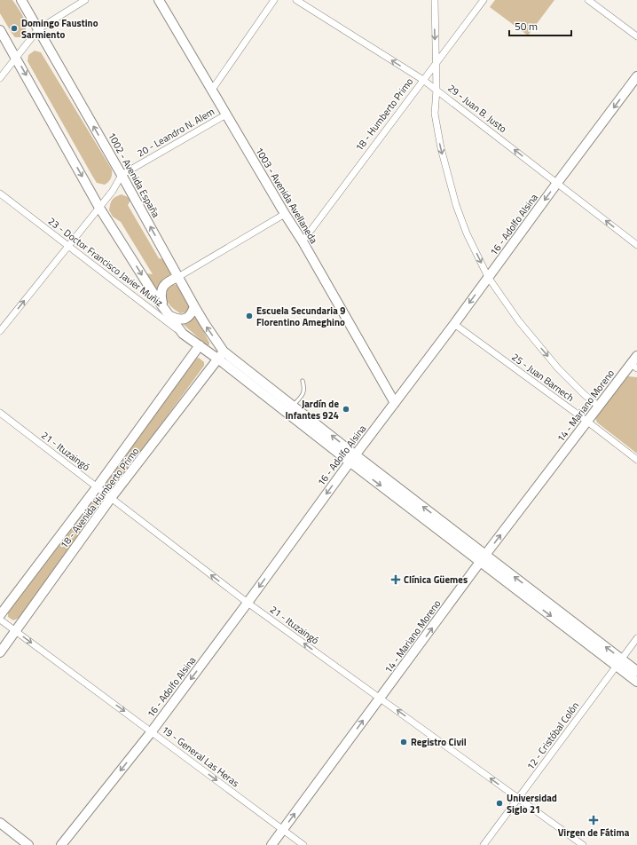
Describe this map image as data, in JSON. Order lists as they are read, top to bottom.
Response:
{
  "streets": {
    "street": [
      "29 - Juan B. Justo",
      "18 - Humberto Primo",
      "20 - Leandro N. Alem",
      "1002 - Avenida España",
      "1003 - Avenida Avellaneda",
      "16 - Adolfo Alsina",
      "23 - Doctor Francisco Javier Muñiz",
      "25 - Juan Barnech",
      "14 - Mariano Moreno",
      "21 - Ituzaingó",
      "18 - Avenida Humberto Primo",
      "12 - Cristóbal Colón",
      "19 - General Las Heras"
    ]
  },
  "crossings": [
    ["29 - Juan B. Justo", "18 - Humberto Primo"],
    ["29 - Juan B. Justo", "16 - Adolfo Alsina"],
    ["18 - Humberto Primo", "1003 - Avenida Avellaneda"],
    ["20 - Leandro N. Alem", "1002 - Avenida España"],
    ["20 - Leandro N. Alem", "1003 - Avenida Avellaneda"],
    ["1002 - Avenida España", "16 - Adolfo Alsina"],
    ["1002 - Avenida España", "23 - Doctor Francisco Javier Muñiz"],
    ["1003 - Avenida Avellaneda", "16 - Adolfo Alsina"],
    ["16 - Adolfo Alsina", "23 - Doctor Francisco Javier Muñiz"],
    ["16 - Adolfo Alsina", "25 - Juan Barnech"],
    ["16 - Adolfo Alsina", "21 - Ituzaingó"],
    ["16 - Adolfo Alsina", "19 - General Las Heras"],
    ["23 - Doctor Francisco Javier Muñiz", "18 - Avenida Humberto Primo"],
    ["25 - Juan Barnech", "14 - Mariano Moreno"],
    ["14 - Mariano Moreno", "21 - Ituzaingó"],
    ["14 - Mariano Moreno", "19 - General Las Heras"],
    ["21 - Ituzaingó", "18 - Avenida Humberto Primo"],
    ["21 - Ituzaingó", "12 - Cristóbal Colón"],
    ["18 - Avenida Humberto Primo", "19 - General Las Heras"]
  ],
  "one_way": [
    "29 - Juan B. Justo",
    "16 - Adolfo Alsina",
    "14 - Mariano Moreno",
    "21 - Ituzaingó",
    "19 - General Las Heras"
  ],
  "places": {
    "other": [
      "Domingo Faustino Sarmiento",
      "Escuela Secundaria 9 Florentino Ameghino",
      "Jardín de Infantes 924",
      "Registro Civil",
      "Universidad Siglo 21"
    ],
    "health": ["Clínica Güemes", "Virgen de Fátima"]
  },
  "scale_bar": "50 m"
}
